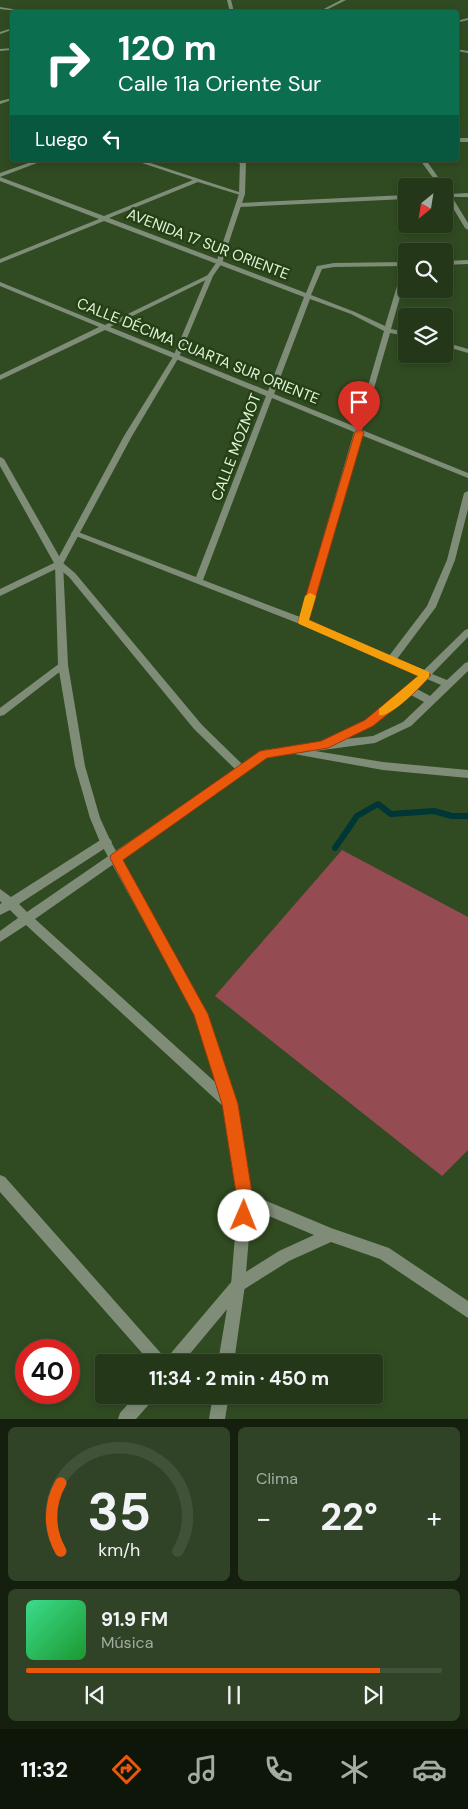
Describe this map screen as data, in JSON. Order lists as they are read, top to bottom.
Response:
{
  "streets": {
    "street": ["AVENIDA 17 SUR ORIENTE", "CALLE DÉCIMA CUARTA SUR ORIENTE", "CALLE MOZMOT"]
  },
  "crossings": [
    ["AVENIDA 17 SUR ORIENTE", "CALLE MOZMOT"],
    ["CALLE DÉCIMA CUARTA SUR ORIENTE", "CALLE MOZMOT"]
  ],
  "north": "bottom left",
  "page": {
    "turn": ["120 m", "Calle 11a Oriente Sur"],
    "then": "Luego",
    "limit": "40",
    "trip": "11:34 · 2 min · 450 m",
    "tile": "Clima",
    "heat": ["−", "22°", "+"],
    "song": ["91.9 FM", "Música"],
    "tabs": "11:32",
    "gauge": ["35", "km/h"]
  }
}
